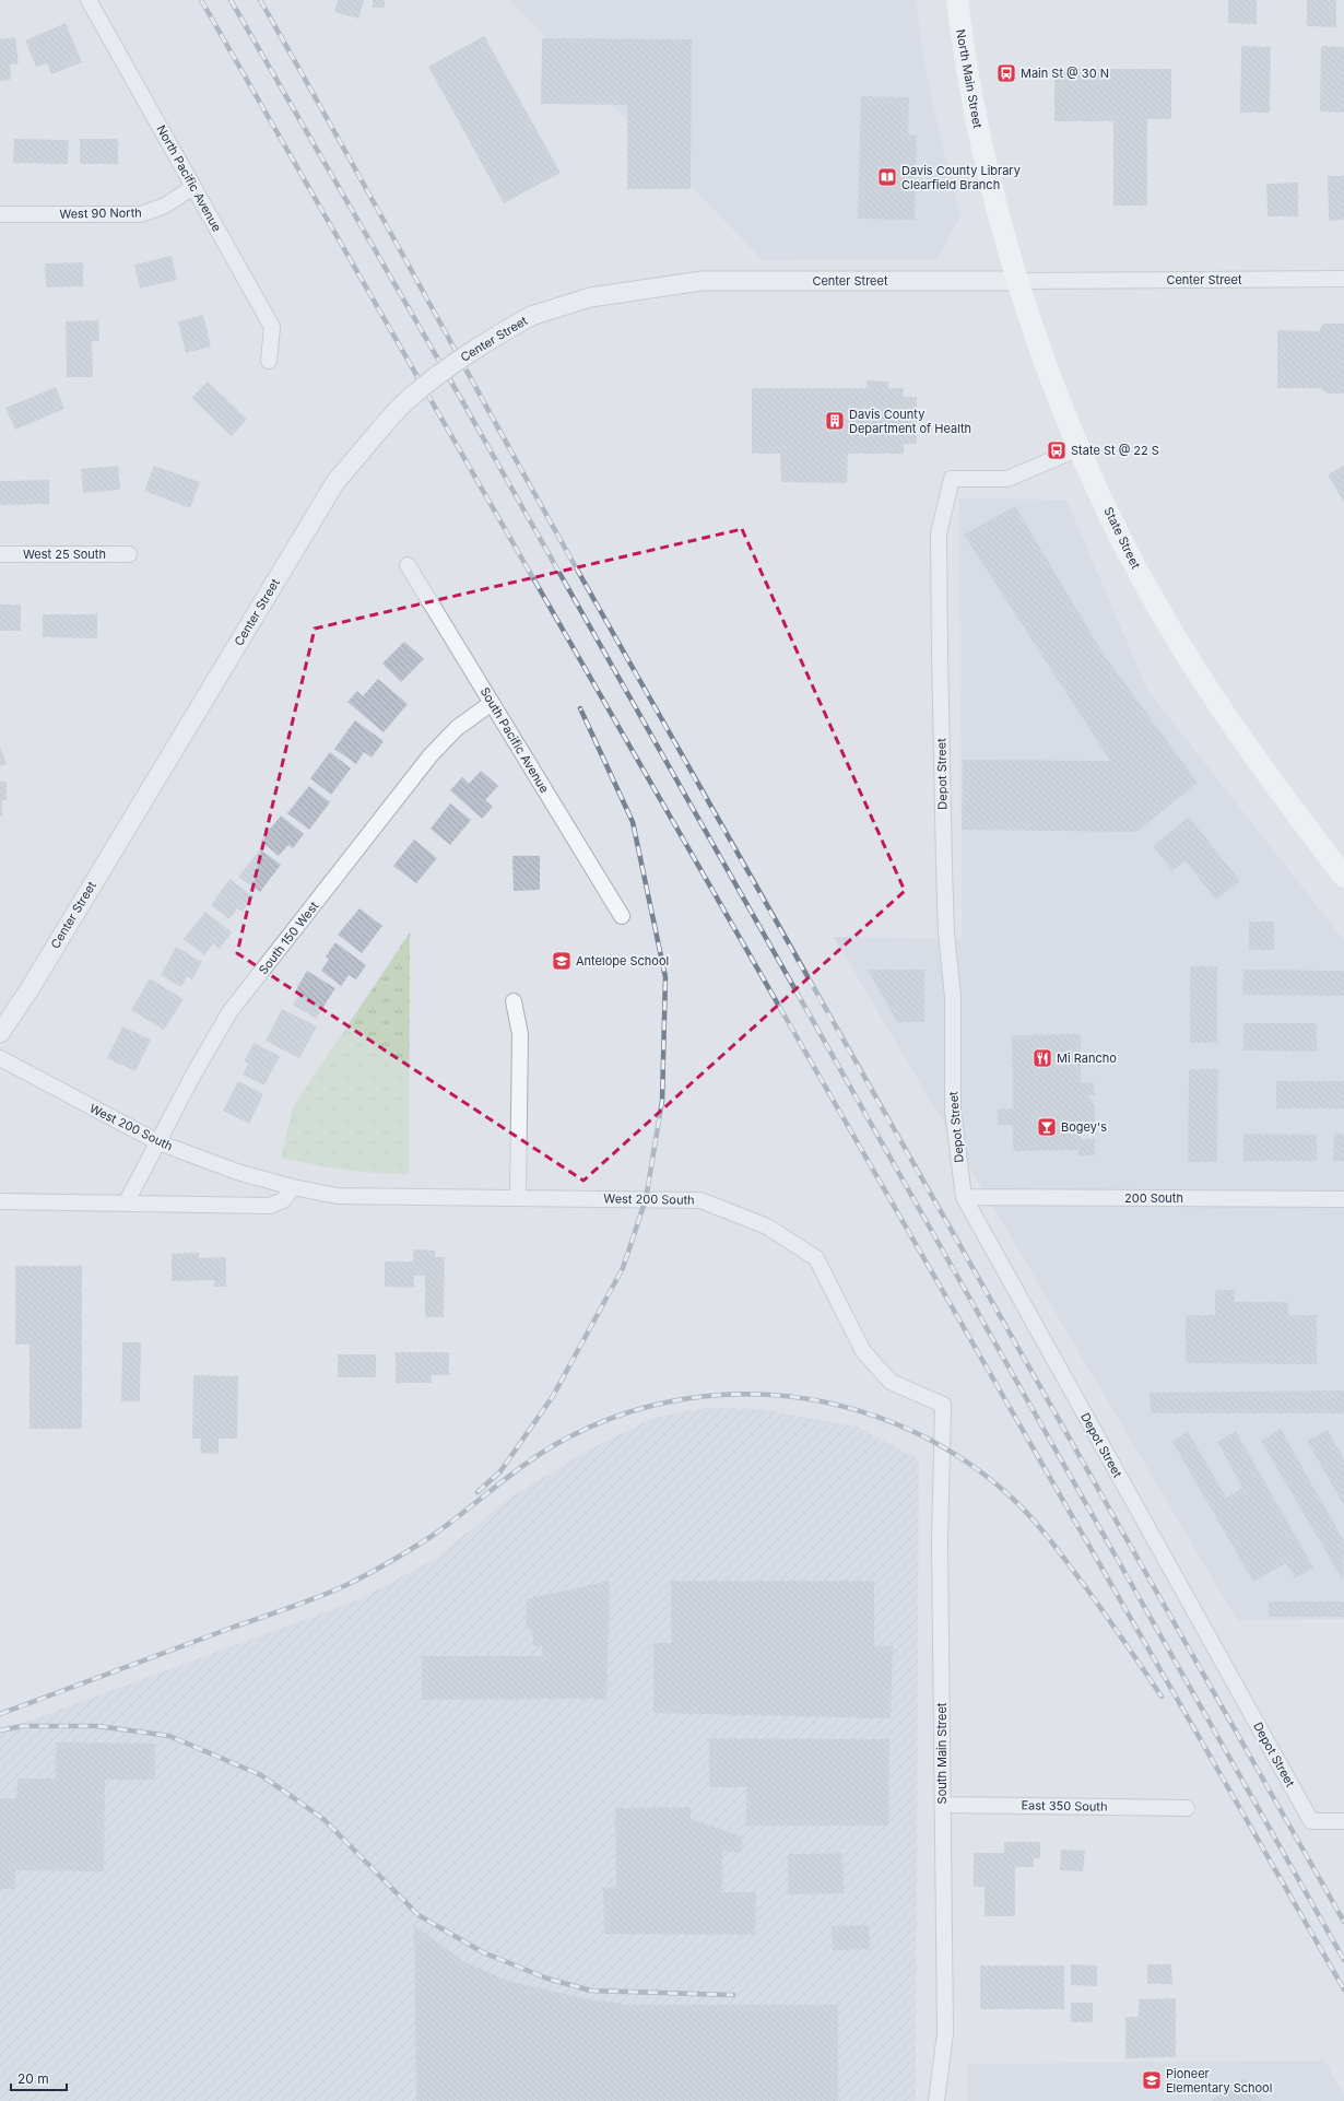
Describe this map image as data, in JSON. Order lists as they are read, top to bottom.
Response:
{
  "streets": {
    "main road": ["North Main Street", "State Street"],
    "street": [
      "North Pacific Avenue",
      "West 90 North",
      "Center Street",
      "West 25 South",
      "South Pacific Avenue",
      "Depot Street",
      "South 150 West",
      "West 200 South",
      "200 South",
      "South Main Street",
      "East 350 South"
    ]
  },
  "crossings": [
    ["North Main Street", "State Street"],
    ["North Pacific Avenue", "West 90 North"],
    ["Center Street", "State Street"],
    ["State Street", "Depot Street"],
    ["South Pacific Avenue", "South 150 West"],
    ["Depot Street", "200 South"],
    ["South 150 West", "West 200 South"],
    ["West 200 South", "South Main Street"],
    ["South Main Street", "East 350 South"]
  ],
  "places": {
    "bus stop": ["Main St @ 30 N", "State St @ 22 S"],
    "library": ["Davis County Library Clearfield Branch"],
    "building": ["Davis County Department of Health"],
    "school or university": ["Antelope School", "Pioneer Elementary School"],
    "restaurant": ["Mi Rancho"],
    "bar": ["Bogey's"]
  },
  "scale_bar": "20 m"
}
